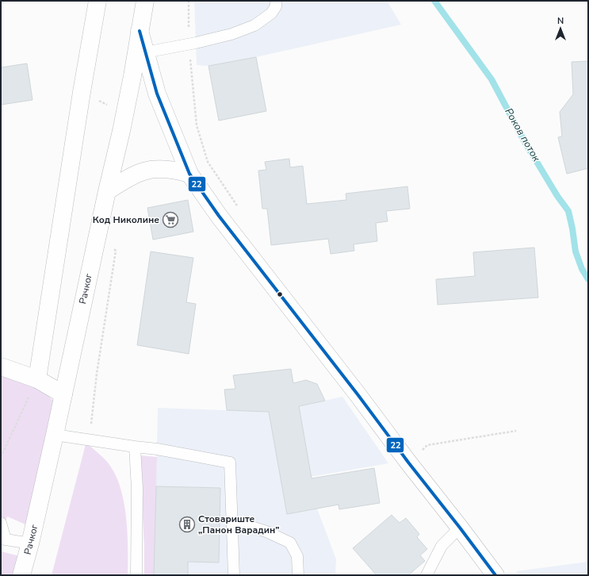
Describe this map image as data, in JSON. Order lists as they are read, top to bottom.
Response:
{
  "streets": {
    "street": ["Рачког"]
  },
  "water": ["Роков поток"],
  "places": {
    "supermarket": ["Код Николине"],
    "building": ["Стовариште „Панон Варадин”"]
  },
  "lines": ["transit line 22"],
  "north": "top"
}
